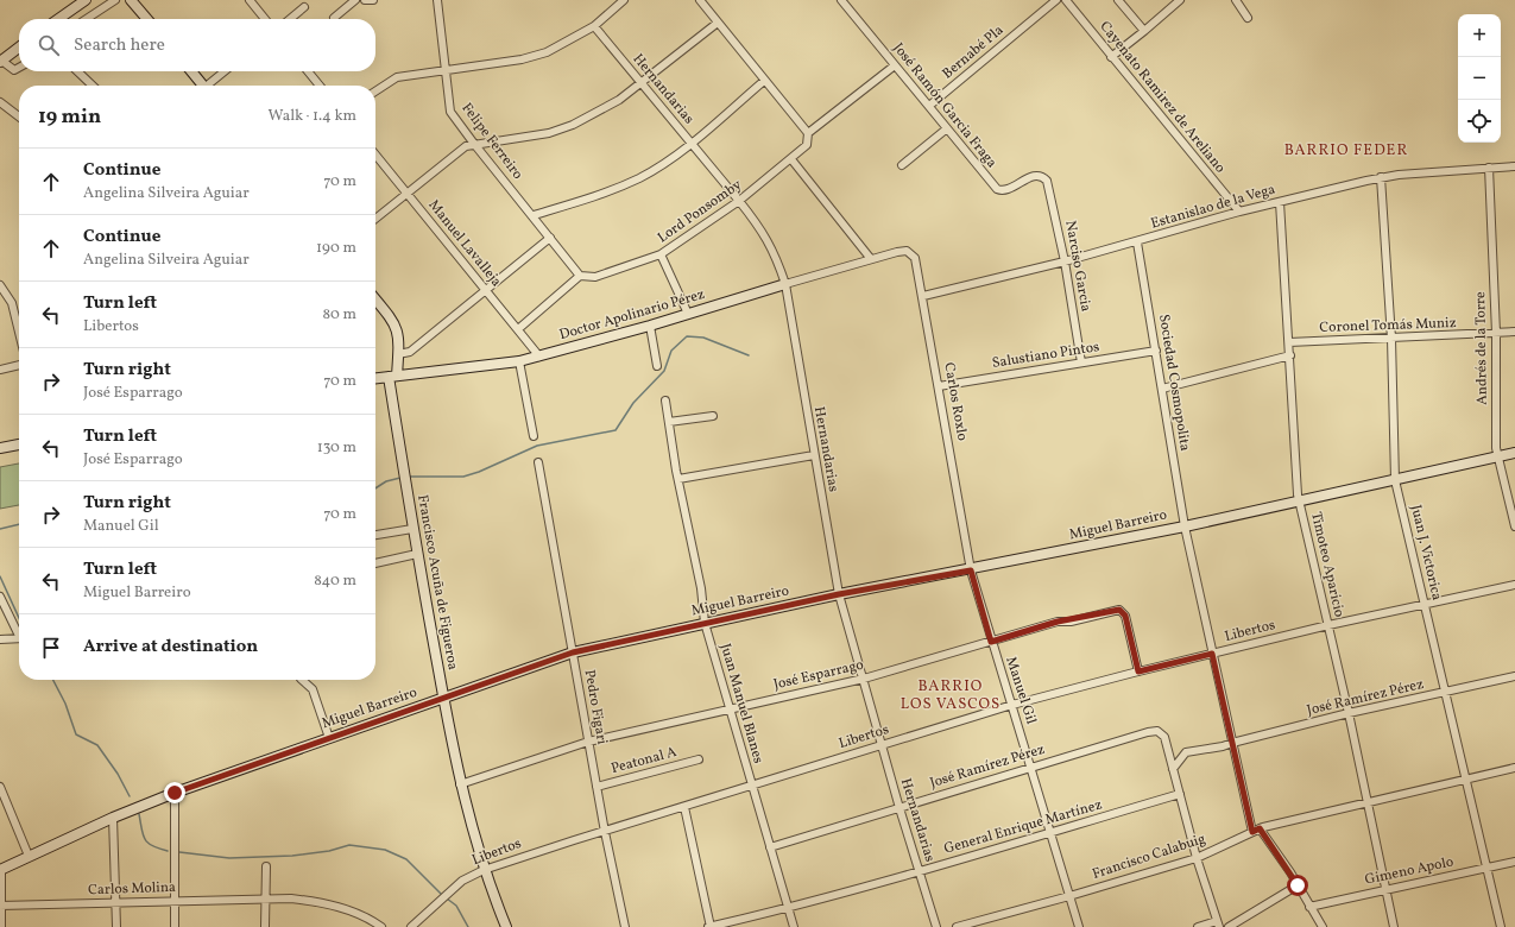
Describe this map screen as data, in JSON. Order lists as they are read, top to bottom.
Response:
{
  "streets": {
    "street": [
      "Bernabé Pla",
      "Hernandarias",
      "Cayenato Ramirez de Areliano",
      "José Ramón Garcia Fraga",
      "Felipe Ferreiro",
      "Estanislao de la Vega",
      "Lord Ponsomby",
      "Manuel Lavalleja",
      "Narciso Garcia",
      "Doctor Apolinario Pérez",
      "Coronel Tomás Muniz",
      "Andrés de la Torre",
      "Salustiano Pintos",
      "Sociedad Cosmopolita",
      "Carlos Roxlo",
      "Miguel Barreiro",
      "Juan J. Victorica",
      "Timoteo Aparicio",
      "Francisco Acuña de Figueroa",
      "Libertos",
      "José Esparrago",
      "Manuel Gil",
      "José Ramírez Pérez",
      "Juan Manuel Blanes",
      "Pedro Figari",
      "Peatonal A",
      "General Enrique Martínez",
      "Francisco Calabuig",
      "Gimeno Apolo",
      "Carlos Molina"
    ]
  },
  "crossings": [
    ["Bernabé Pla", "José Ramón Garcia Fraga"],
    ["Hernandarias", "Lord Ponsomby"],
    ["Hernandarias", "Doctor Apolinario Pérez"],
    ["Hernandarias", "Miguel Barreiro"],
    ["Hernandarias", "Libertos"],
    ["Hernandarias", "José Esparrago"],
    ["Hernandarias", "José Ramírez Pérez"],
    ["Hernandarias", "General Enrique Martínez"],
    ["Cayenato Ramirez de Areliano", "Estanislao de la Vega"],
    ["José Ramón Garcia Fraga", "Narciso Garcia"],
    ["Felipe Ferreiro", "Lord Ponsomby"],
    ["Estanislao de la Vega", "Narciso Garcia"],
    ["Estanislao de la Vega", "Andrés de la Torre"],
    ["Estanislao de la Vega", "Sociedad Cosmopolita"],
    ["Estanislao de la Vega", "Carlos Roxlo"],
    ["Estanislao de la Vega", "Juan J. Victorica"],
    ["Estanislao de la Vega", "Timoteo Aparicio"],
    ["Manuel Lavalleja", "Doctor Apolinario Pérez"],
    ["Narciso Garcia", "Salustiano Pintos"],
    ["Doctor Apolinario Pérez", "Carlos Roxlo"],
    ["Doctor Apolinario Pérez", "Francisco Acuña de Figueroa"],
    ["Coronel Tomás Muniz", "Andrés de la Torre"],
    ["Coronel Tomás Muniz", "Juan J. Victorica"],
    ["Coronel Tomás Muniz", "Timoteo Aparicio"],
    ["Andrés de la Torre", "Miguel Barreiro"],
    ["Salustiano Pintos", "Sociedad Cosmopolita"],
    ["Salustiano Pintos", "Carlos Roxlo"],
    ["Sociedad Cosmopolita", "Miguel Barreiro"],
    ["Sociedad Cosmopolita", "Libertos"],
    ["Sociedad Cosmopolita", "José Ramírez Pérez"],
    ["Sociedad Cosmopolita", "Francisco Calabuig"],
    ["Carlos Roxlo", "Miguel Barreiro"],
    ["Carlos Roxlo", "Manuel Gil"],
    ["Miguel Barreiro", "Juan J. Victorica"],
    ["Miguel Barreiro", "Timoteo Aparicio"],
    ["Miguel Barreiro", "Francisco Acuña de Figueroa"],
    ["Miguel Barreiro", "Manuel Gil"],
    ["Miguel Barreiro", "Juan Manuel Blanes"],
    ["Miguel Barreiro", "Pedro Figari"],
    ["Juan J. Victorica", "Libertos"],
    ["Juan J. Victorica", "José Ramírez Pérez"],
    ["Juan J. Victorica", "Francisco Calabuig"],
    ["Juan J. Victorica", "Gimeno Apolo"],
    ["Timoteo Aparicio", "Libertos"],
    ["Timoteo Aparicio", "José Ramírez Pérez"],
    ["Timoteo Aparicio", "Francisco Calabuig"],
    ["Timoteo Aparicio", "Gimeno Apolo"],
    ["Francisco Acuña de Figueroa", "Libertos"],
    ["Francisco Acuña de Figueroa", "José Esparrago"],
    ["Libertos", "José Esparrago"],
    ["Libertos", "Manuel Gil"],
    ["Libertos", "Juan Manuel Blanes"],
    ["Libertos", "Pedro Figari"],
    ["José Esparrago", "Manuel Gil"],
    ["José Esparrago", "Juan Manuel Blanes"],
    ["José Esparrago", "Pedro Figari"],
    ["Manuel Gil", "José Ramírez Pérez"],
    ["Manuel Gil", "General Enrique Martínez"],
    ["Manuel Gil", "Francisco Calabuig"],
    ["José Ramírez Pérez", "Juan Manuel Blanes"],
    ["Juan Manuel Blanes", "General Enrique Martínez"],
    ["Pedro Figari", "Peatonal A"]
  ],
  "districts": ["BARRIO FEDER", "BARRIO LOS VASCOS"],
  "page": {
    "map_buttons": ["+", "−"],
    "search": "Search here",
    "heading": ["19 min", "Walk · 1.4 km"],
    "list": [
      ["Continue", "Angelina Silveira Aguiar", "70 m"],
      ["Continue", "Angelina Silveira Aguiar", "190 m"],
      ["Turn left", "Libertos", "80 m"],
      ["Turn right", "José Esparrago", "70 m"],
      ["Turn left", "José Esparrago", "130 m"],
      ["Turn right", "Manuel Gil", "70 m"],
      ["Turn left", "Miguel Barreiro", "840 m"],
      "Arrive at destination"
    ]
  }
}
